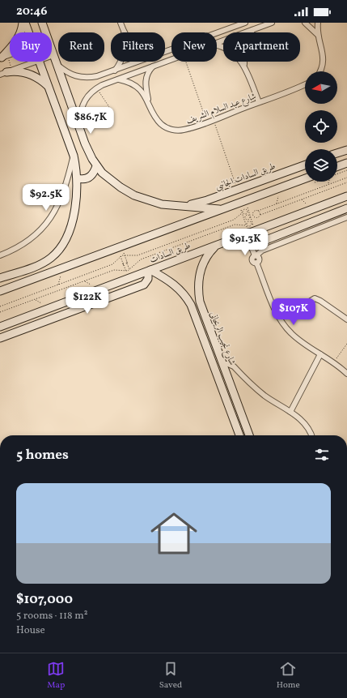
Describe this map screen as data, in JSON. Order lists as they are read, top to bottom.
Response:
{
  "streets": {
    "street": [
      "شارع عبد السلام الشريف",
      "طريق السادات الجانبى",
      "طريق السادات",
      "شارع نجيب الريحانى"
    ]
  },
  "crossings": [
    ["طريق السادات", "شارع نجيب الريحانى"]
  ],
  "north": "left",
  "page": {
    "status": "20:46",
    "chip": [
      "Buy",
      "Rent",
      "Filters",
      "New",
      "Apartment"
    ],
    "price": [
      "$86.7K",
      "$92.5K",
      "$91.3K",
      "$122K",
      "$107K"
    ],
    "heading": "5 homes",
    "list": [
      {
        "name": "$107,000",
        "note": "5 rooms · 118 m² · House"
      }
    ],
    "tabs": ["Map", "Saved", "Home"]
  }
}
